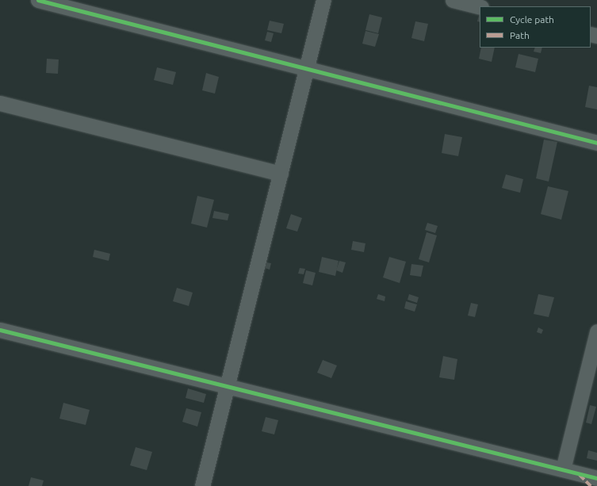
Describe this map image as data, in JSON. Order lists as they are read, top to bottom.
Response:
{
  "legend": ["Cycle path", "Path"]
}
